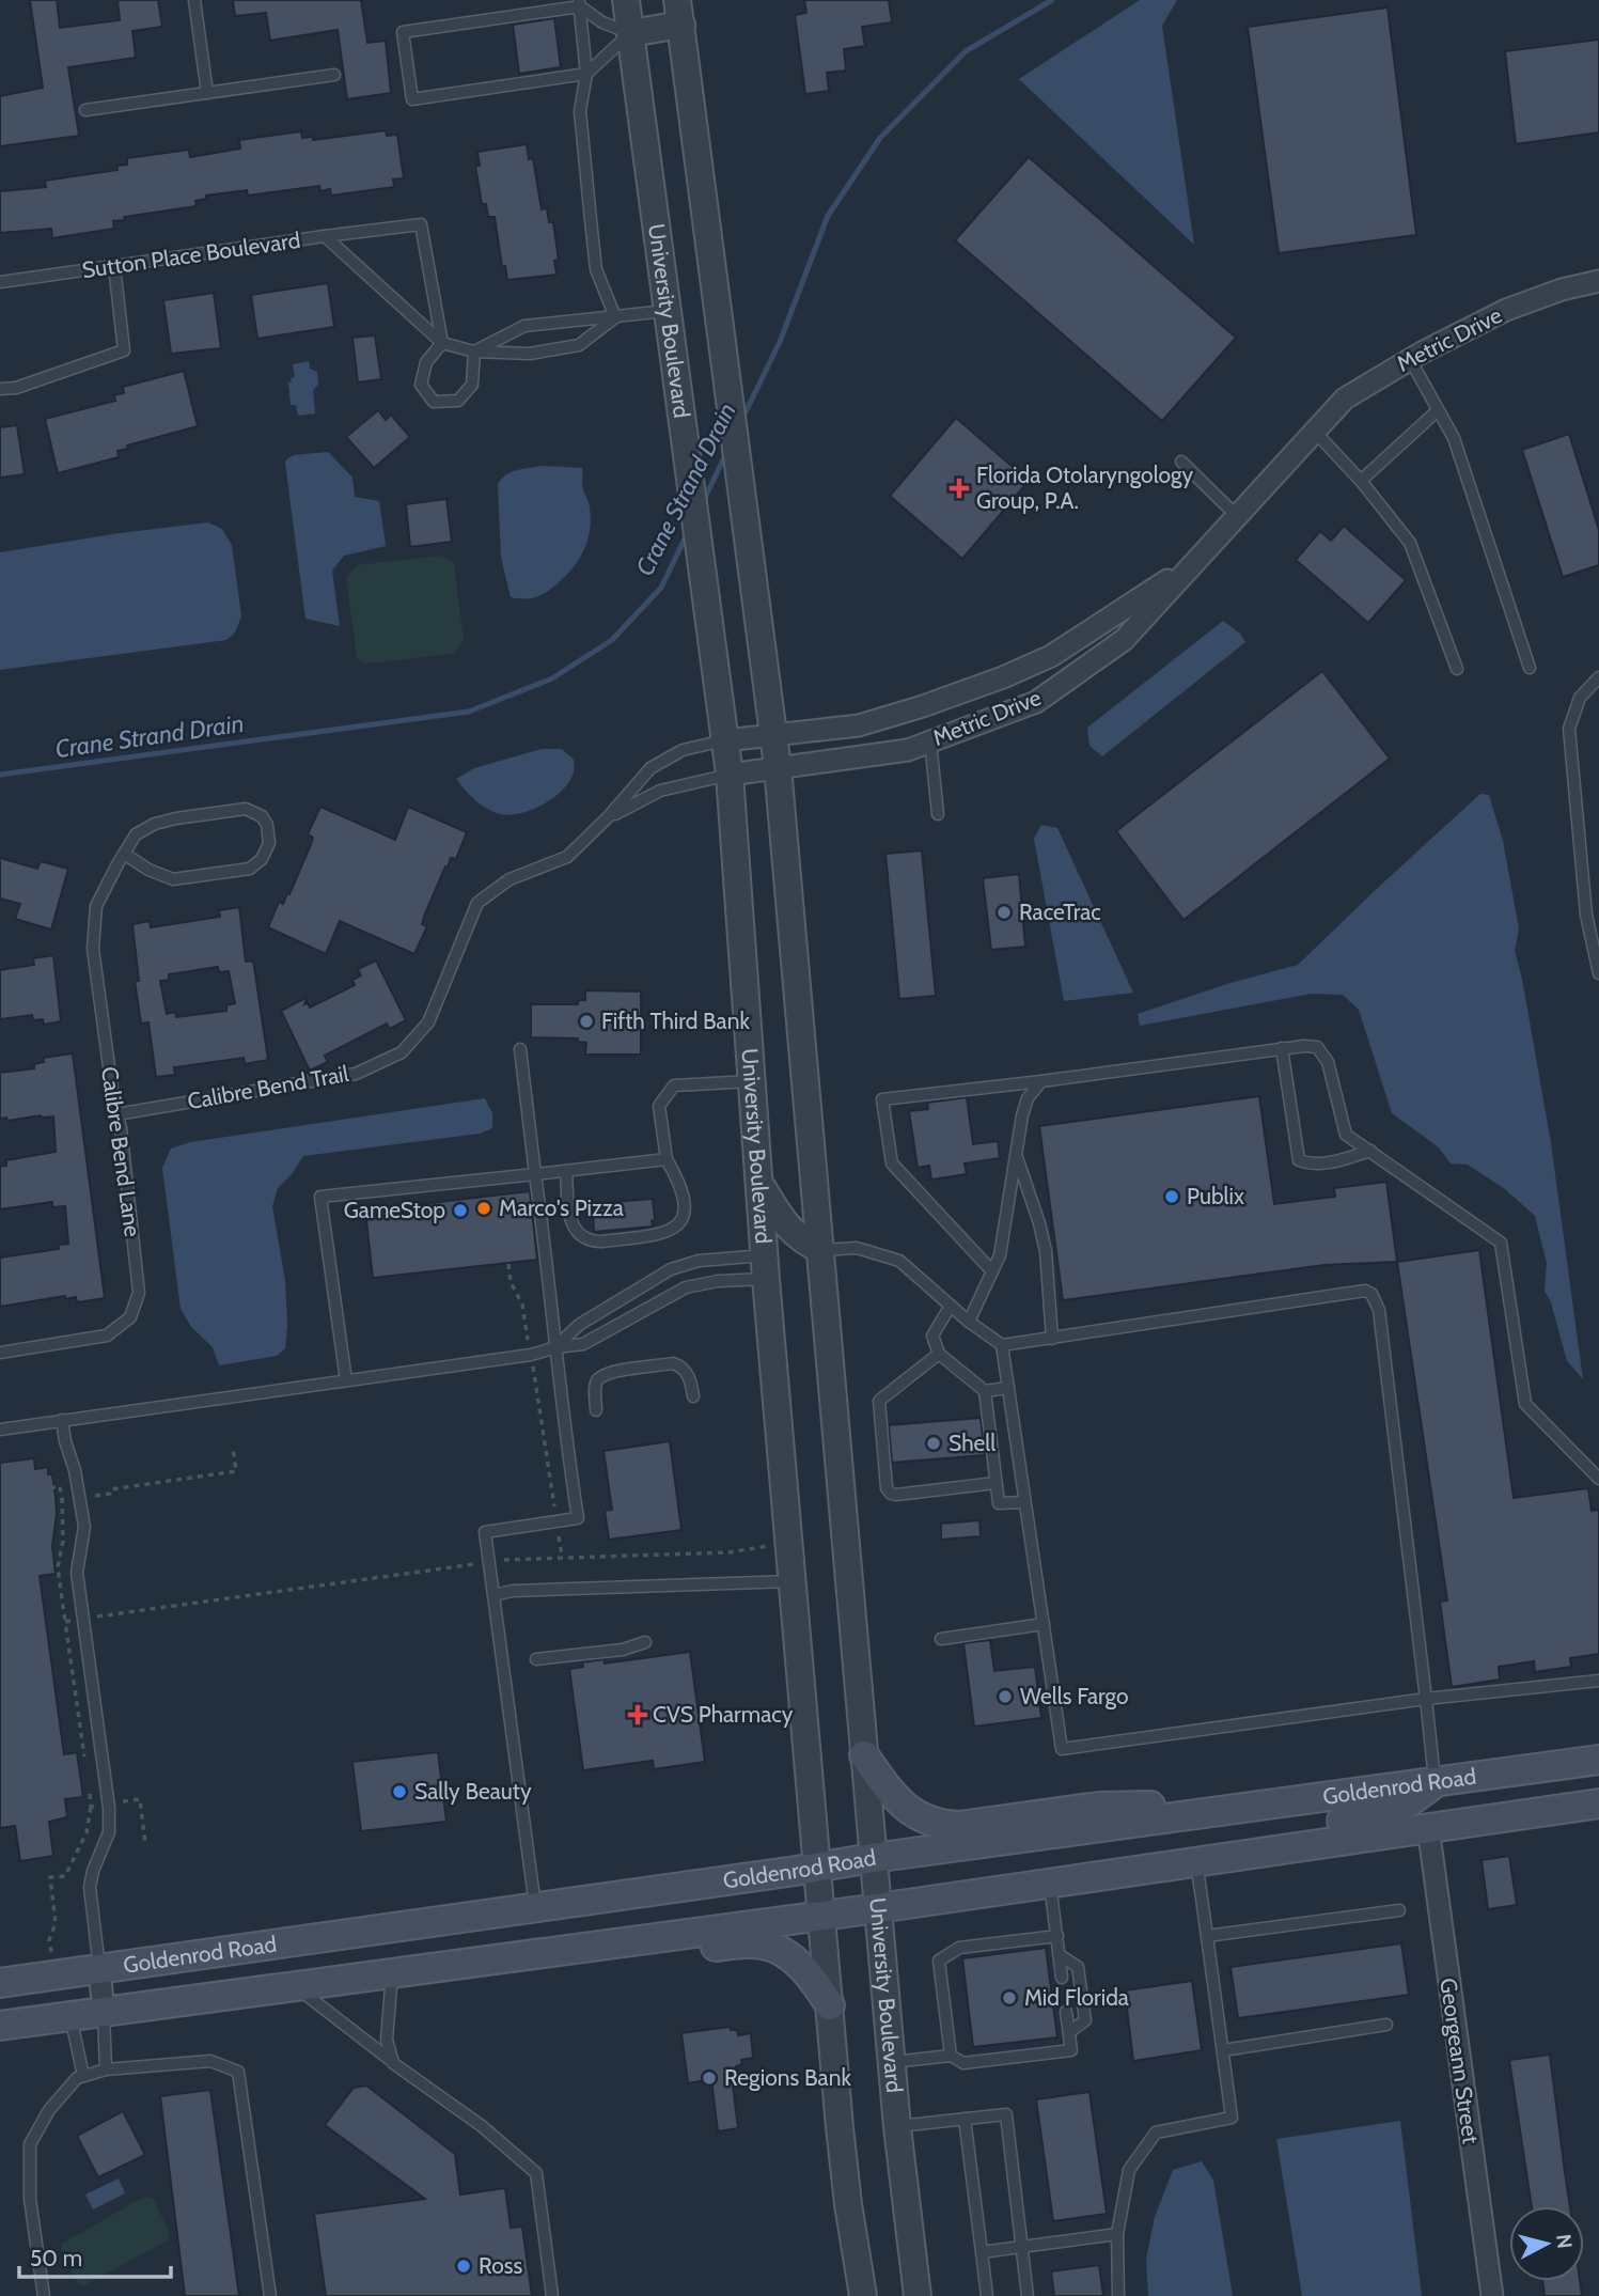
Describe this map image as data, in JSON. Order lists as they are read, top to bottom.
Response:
{
  "streets": {
    "main road": ["Goldenrod Road"],
    "street": ["University Boulevard", "Metric Drive", "Georgeann Street"],
    "lane": ["Sutton Place Boulevard", "Calibre Bend Trail", "Calibre Bend Lane"]
  },
  "crossings": [
    ["University Boulevard", "Metric Drive"],
    ["University Boulevard", "Calibre Bend Trail"],
    ["University Boulevard", "Goldenrod Road"],
    ["Metric Drive", "Calibre Bend Trail"],
    ["Calibre Bend Trail", "Calibre Bend Lane"],
    ["Goldenrod Road", "Georgeann Street"]
  ],
  "water": ["Crane Strand Drain"],
  "places": {
    "health": ["Florida Otolaryngology Group, P.A.", "CVS Pharmacy"],
    "other": [
      "RaceTrac",
      "Fifth Third Bank",
      "Publix",
      "Marco's Pizza",
      "GameStop",
      "Shell",
      "Wells Fargo",
      "Sally Beauty",
      "Mid Florida",
      "Regions Bank",
      "Ross"
    ]
  },
  "scale_bar": "50 m",
  "north": "right"
}
